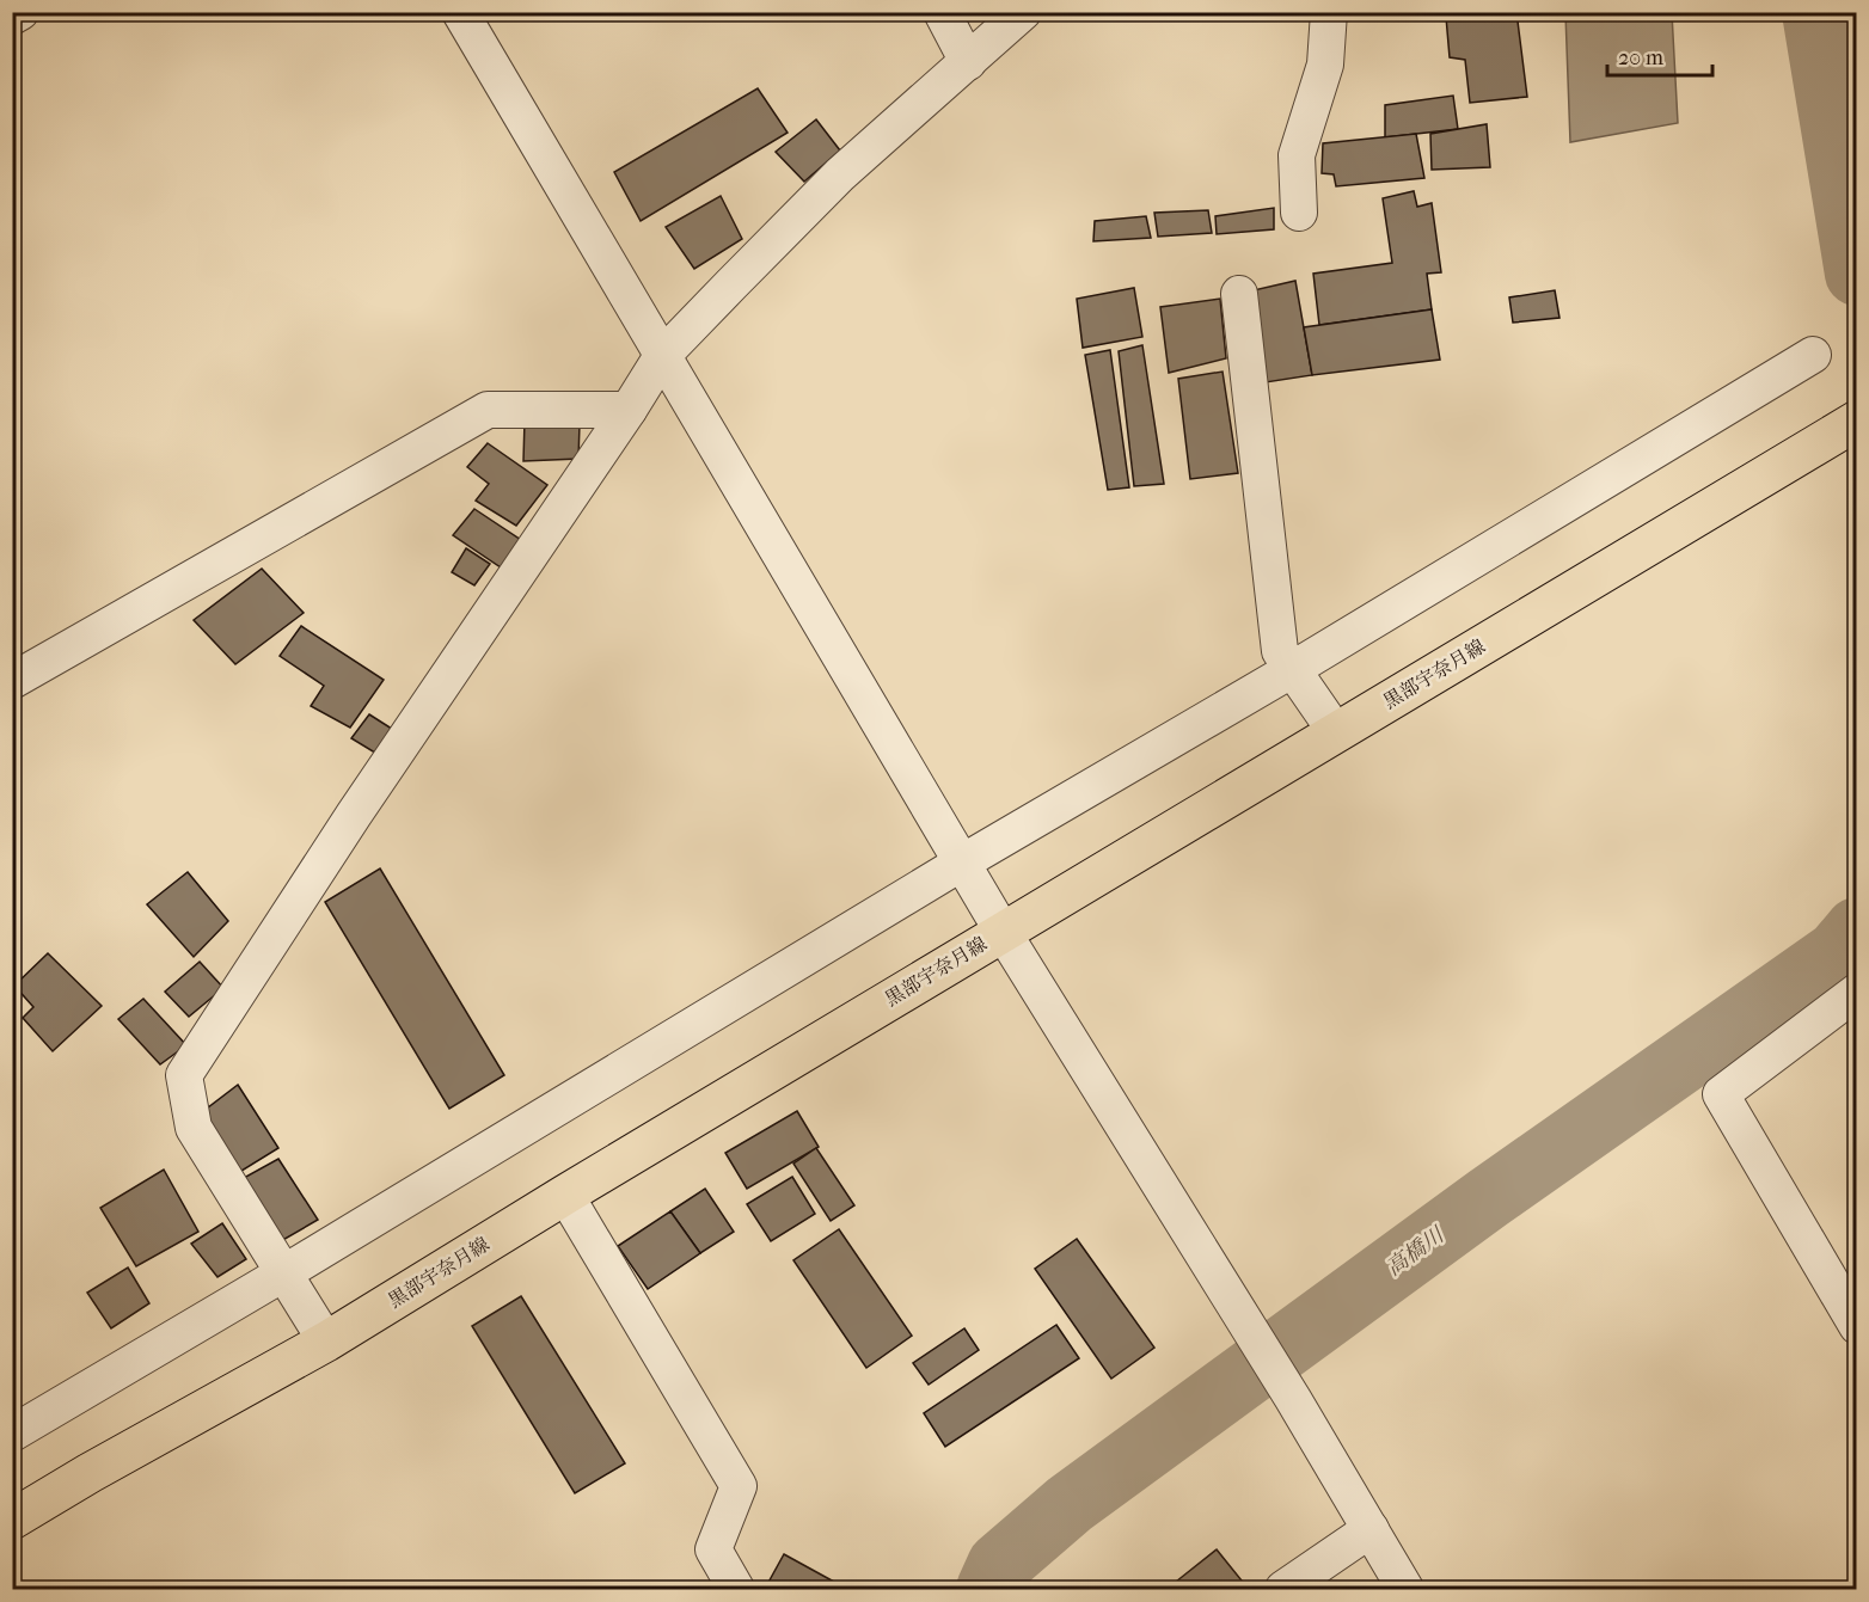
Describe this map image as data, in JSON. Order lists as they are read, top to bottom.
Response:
{
  "streets": {
    "main road": ["黒部宇奈月線"]
  },
  "water": ["高橋川"],
  "scale_bar": "20 m"
}
